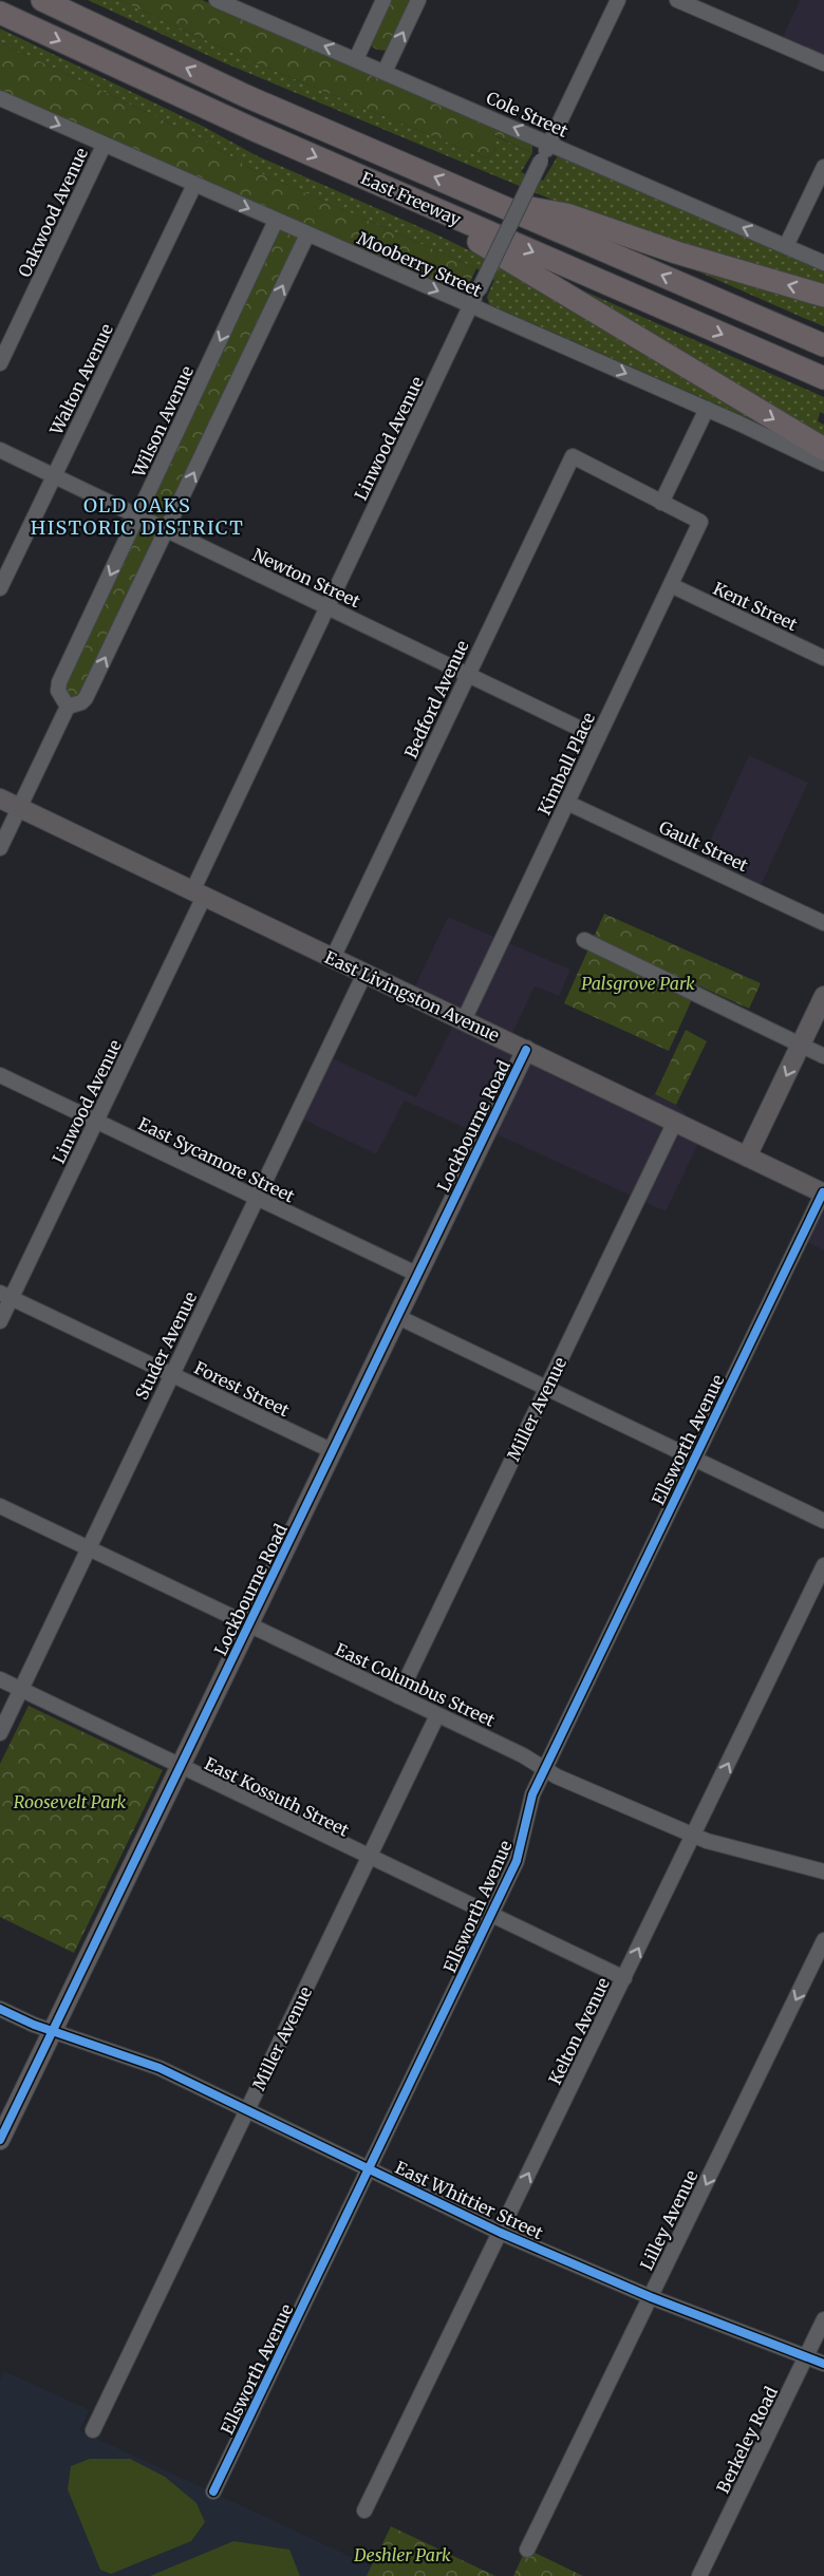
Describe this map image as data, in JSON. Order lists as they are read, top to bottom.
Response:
{
  "streets": {
    "highway": ["East Freeway"],
    "main road": ["East Livingston Avenue", "Lockbourne Road"],
    "street": [
      "Cole Street",
      "Oakwood Avenue",
      "Mooberry Street",
      "Walton Avenue",
      "Wilson Avenue",
      "Linwood Avenue",
      "Newton Street",
      "Kent Street",
      "Bedford Avenue",
      "Kimball Place",
      "Gault Street",
      "East Sycamore Street",
      "Studer Avenue",
      "Forest Street",
      "Miller Avenue",
      "Ellsworth Avenue",
      "East Columbus Street",
      "East Kossuth Street",
      "Kelton Avenue",
      "East Whittier Street",
      "Lilley Avenue",
      "Berkeley Road"
    ]
  },
  "crossings": [
    ["Cole Street", "Linwood Avenue"],
    ["Oakwood Avenue", "Mooberry Street"],
    ["Mooberry Street", "Walton Avenue"],
    ["Mooberry Street", "Wilson Avenue"],
    ["Mooberry Street", "Linwood Avenue"],
    ["Walton Avenue", "Newton Street"],
    ["Wilson Avenue", "Newton Street"],
    ["Linwood Avenue", "Newton Street"],
    ["Linwood Avenue", "East Livingston Avenue"],
    ["Linwood Avenue", "East Sycamore Street"],
    ["Linwood Avenue", "Forest Street"],
    ["Newton Street", "Bedford Avenue"],
    ["Newton Street", "Kimball Place"],
    ["Kent Street", "Kimball Place"],
    ["Bedford Avenue", "Kimball Place"],
    ["Bedford Avenue", "East Livingston Avenue"],
    ["Kimball Place", "Gault Street"],
    ["Kimball Place", "East Livingston Avenue"],
    ["East Livingston Avenue", "Lockbourne Road"],
    ["East Livingston Avenue", "Studer Avenue"],
    ["East Livingston Avenue", "Miller Avenue"],
    ["East Livingston Avenue", "Ellsworth Avenue"],
    ["Lockbourne Road", "East Sycamore Street"],
    ["Lockbourne Road", "Forest Street"],
    ["Lockbourne Road", "East Columbus Street"],
    ["Lockbourne Road", "East Kossuth Street"],
    ["Lockbourne Road", "East Whittier Street"],
    ["East Sycamore Street", "Studer Avenue"],
    ["Studer Avenue", "Forest Street"],
    ["Studer Avenue", "East Columbus Street"],
    ["Studer Avenue", "East Kossuth Street"],
    ["Miller Avenue", "East Columbus Street"],
    ["Miller Avenue", "East Kossuth Street"],
    ["Miller Avenue", "East Whittier Street"],
    ["Ellsworth Avenue", "East Columbus Street"],
    ["Ellsworth Avenue", "East Kossuth Street"],
    ["Ellsworth Avenue", "East Whittier Street"],
    ["East Columbus Street", "Kelton Avenue"],
    ["East Kossuth Street", "Kelton Avenue"],
    ["Kelton Avenue", "East Whittier Street"],
    ["East Whittier Street", "Lilley Avenue"],
    ["East Whittier Street", "Berkeley Road"]
  ],
  "one_way": [
    "Cole Street",
    "Mooberry Street",
    "Kelton Avenue",
    "Lilley Avenue"
  ],
  "districts": ["OLD OAKS HISTORIC DISTRICT"],
  "parks": ["Palsgrove Park", "Roosevelt Park", "Deshler Park"]
}
